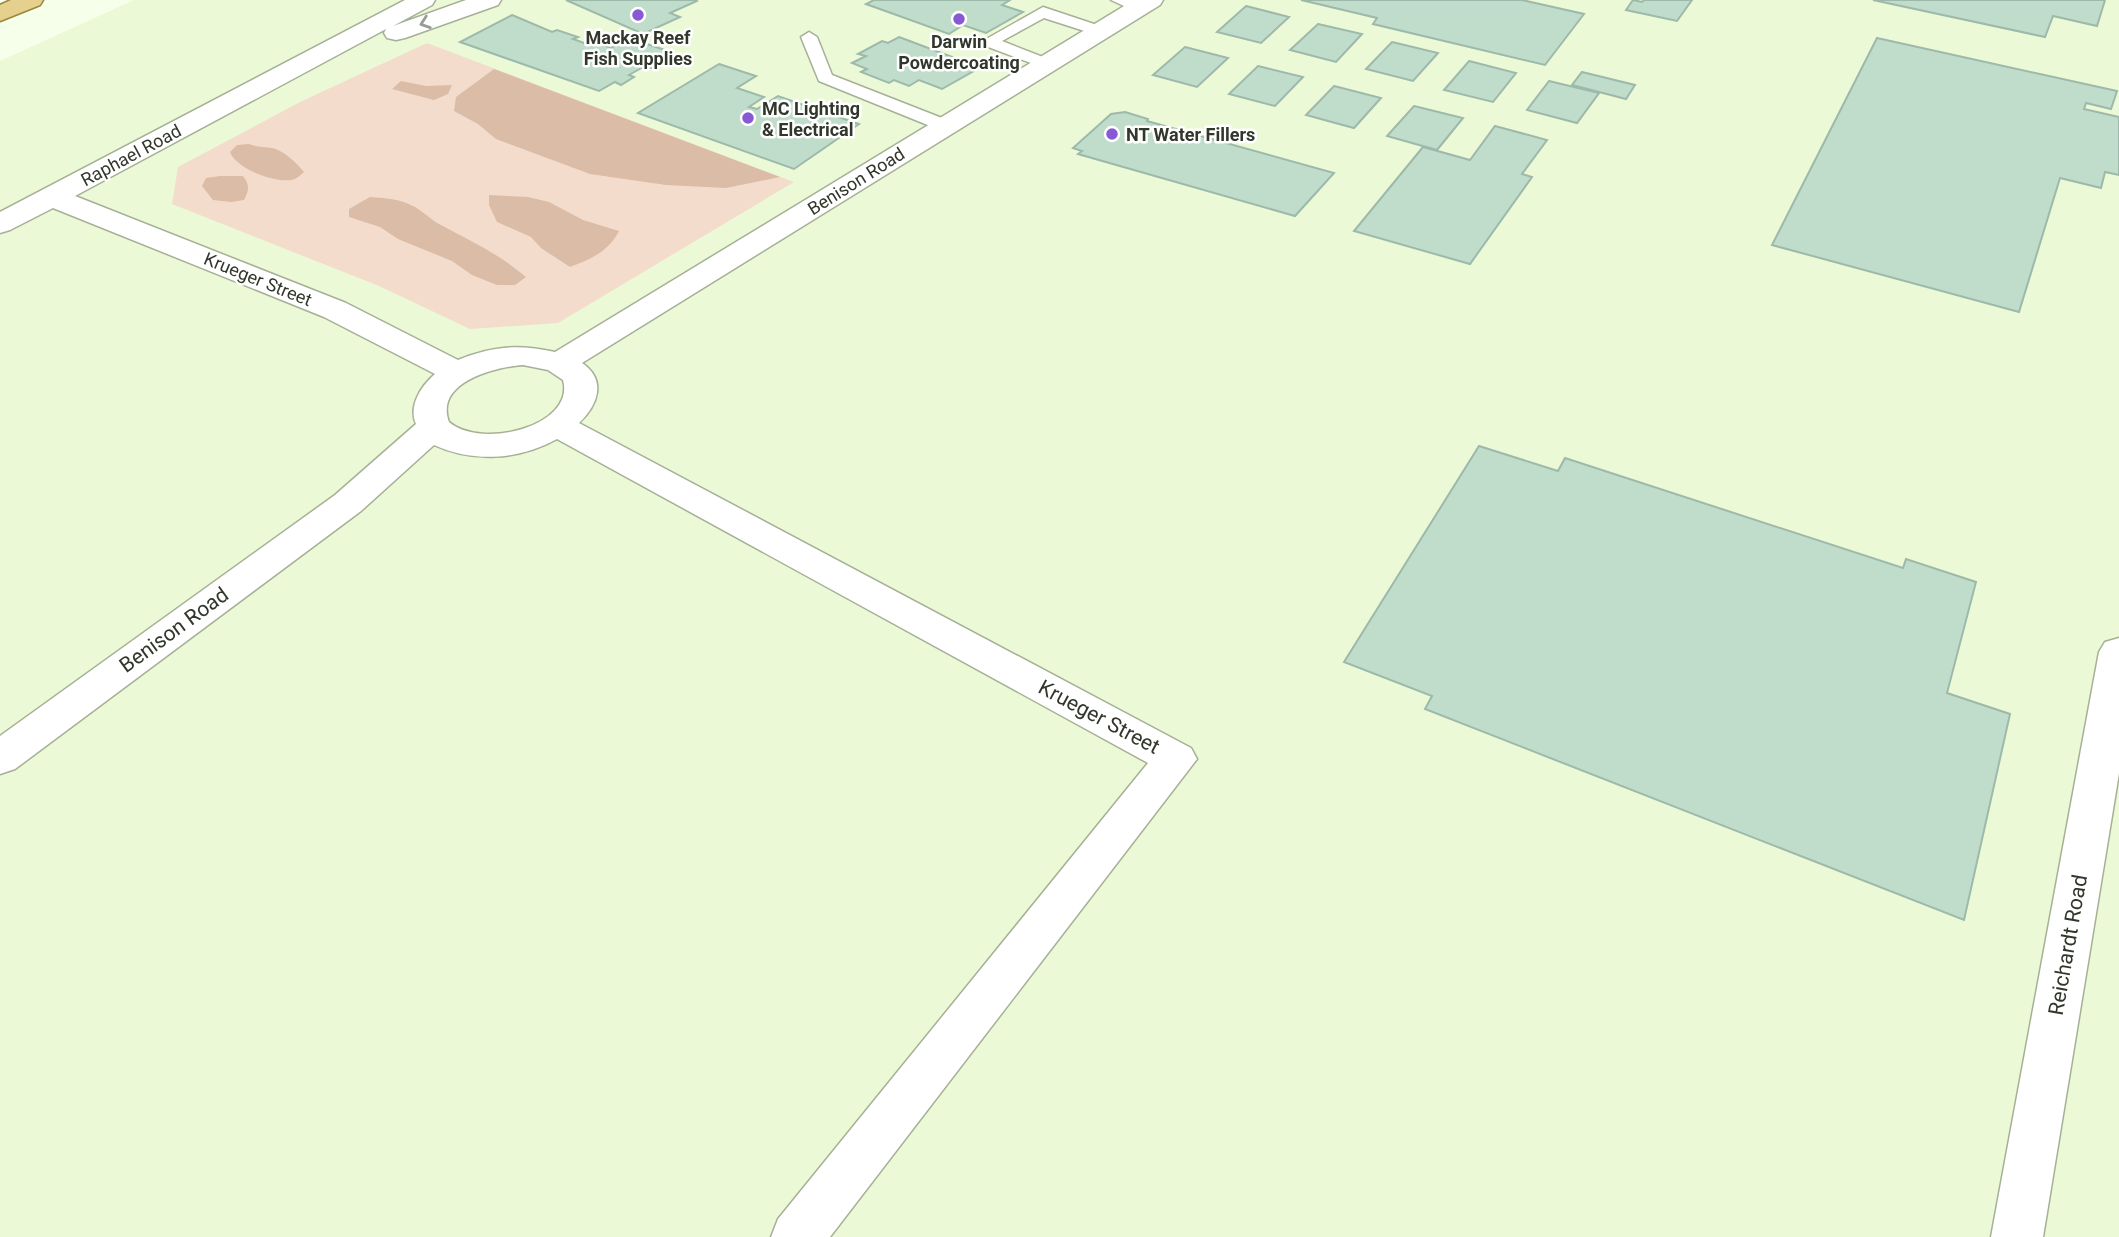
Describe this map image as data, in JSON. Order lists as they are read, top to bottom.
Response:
{
  "streets": {
    "street": [
      "Raphael Road",
      "Benison Road",
      "Krueger Street",
      "Reichardt Road"
    ]
  },
  "crossings": [
    ["Raphael Road", "Krueger Street"],
    ["Benison Road", "Krueger Street"]
  ],
  "places": [
    "Mackay Reef Fish Supplies",
    "Darwin Powdercoating",
    "MC Lighting & Electrical",
    "NT Water Fillers"
  ]
}
